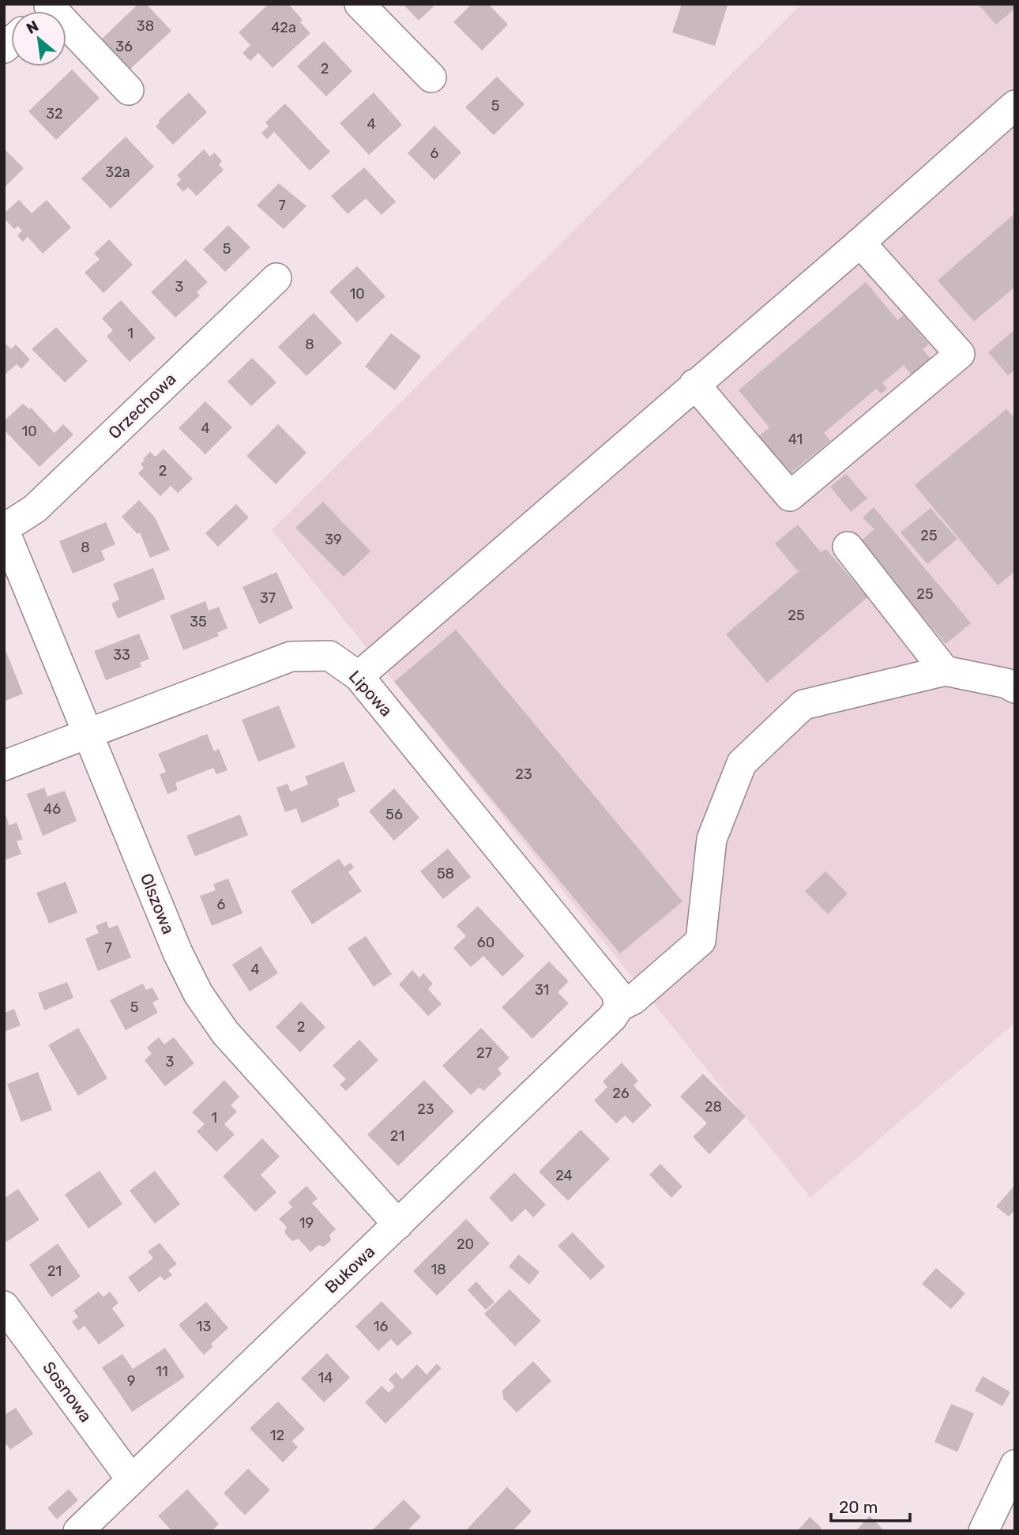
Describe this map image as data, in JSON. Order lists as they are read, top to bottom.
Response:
{
  "streets": {
    "street": [
      "Orzechowa",
      "Lipowa",
      "Olszowa",
      "Bukowa",
      "Sosnowa"
    ]
  },
  "crossings": [
    ["Orzechowa", "Olszowa"],
    ["Lipowa", "Olszowa"],
    ["Lipowa", "Bukowa"],
    ["Olszowa", "Bukowa"],
    ["Bukowa", "Sosnowa"]
  ],
  "house_numbers": [
    "38",
    "42a",
    "36",
    "2",
    "5",
    "32",
    "4",
    "6",
    "32a",
    "7",
    "5",
    "3",
    "10",
    "1",
    "8",
    "4",
    "10",
    "41",
    "2",
    "25",
    "39",
    "8",
    "25",
    "37",
    "25",
    "35",
    "33",
    "23",
    "46",
    "56",
    "58",
    "6",
    "60",
    "7",
    "4",
    "31",
    "5",
    "2",
    "27",
    "3",
    "26",
    "28",
    "23",
    "1",
    "21",
    "24",
    "19",
    "20",
    "18",
    "21",
    "13",
    "16",
    "11",
    "14",
    "9",
    "12"
  ],
  "scale_bar": "20 m",
  "north": "top left"
}
